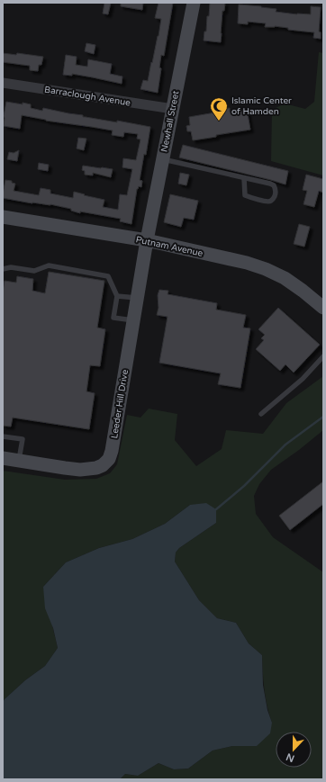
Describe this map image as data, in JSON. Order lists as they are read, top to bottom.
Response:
{
  "streets": {
    "street": [
      "Barraclough Avenue",
      "Newhall Street",
      "Putnam Avenue",
      "Leeder Hill Drive"
    ]
  },
  "crossings": [
    ["Barraclough Avenue", "Newhall Street"],
    ["Newhall Street", "Putnam Avenue"],
    ["Newhall Street", "Leeder Hill Drive"],
    ["Putnam Avenue", "Leeder Hill Drive"]
  ],
  "places": {
    "mosque": ["Islamic Center of Hamden"]
  },
  "north": "bottom"
}
